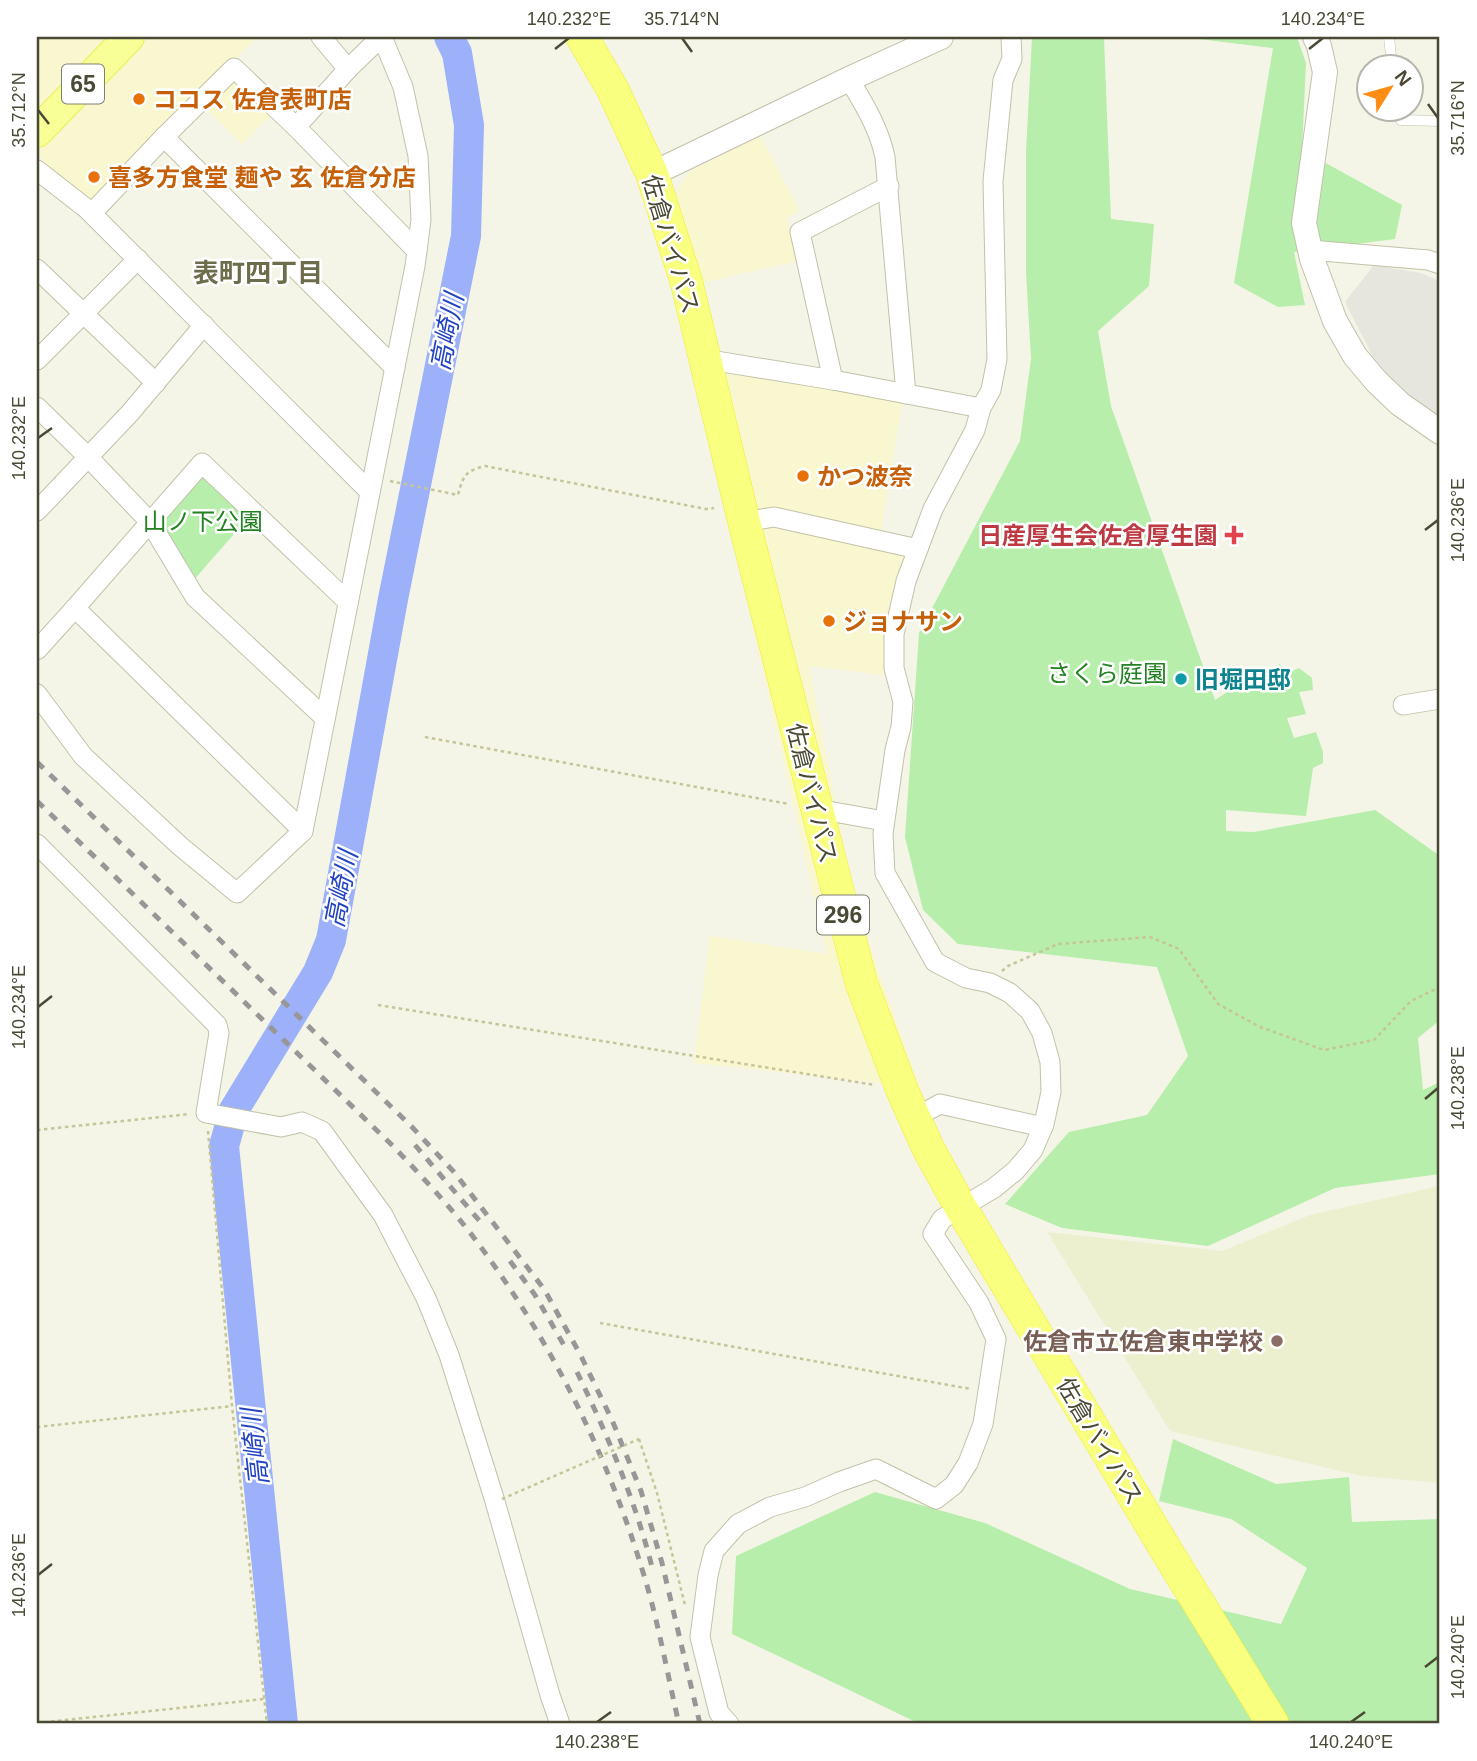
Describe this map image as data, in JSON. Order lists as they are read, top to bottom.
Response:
{
  "streets": {
    "highway": ["佐倉バイパス", "296"],
    "main road": ["65"]
  },
  "districts": ["表町四丁目"],
  "water": ["高崎川"],
  "parks": ["山ノ下公園", "さくら庭園"],
  "places": {
    "other": [
      "ココス 佐倉表町店",
      "喜多方食堂 麺や 玄 佐倉分店",
      "かつ波奈",
      "ジョナサン",
      "旧堀田邸",
      "佐倉市立佐倉東中学校"
    ],
    "health": ["日産厚生会佐倉厚生園"]
  },
  "north": "top right",
  "coordinates": [
    "140.232°E",
    "35.714°N",
    "140.234°E",
    "35.712°N",
    "35.716°N",
    "140.236°E",
    "140.238°E",
    "140.240°E"
  ]
}
